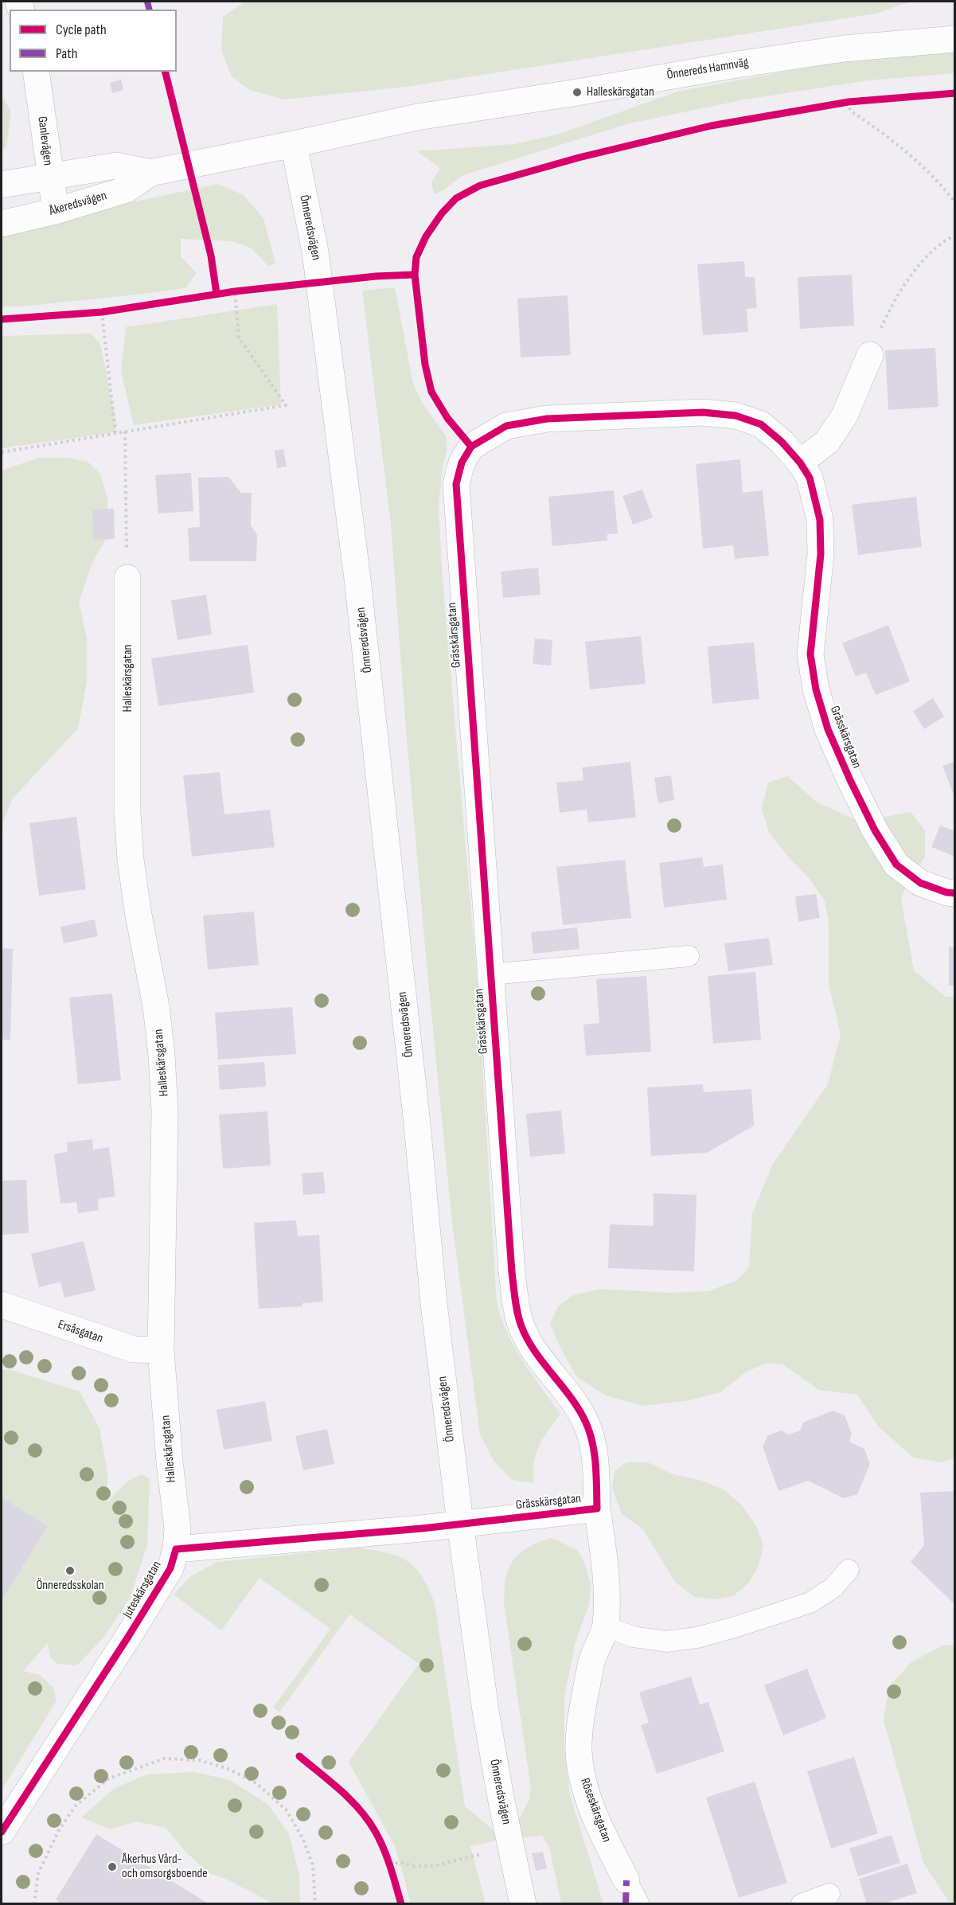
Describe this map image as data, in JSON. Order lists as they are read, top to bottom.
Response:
{
  "streets": {
    "street": [
      "Önnereds Hamnväg",
      "Ganlevägen",
      "Åkeredsvägen",
      "Önneredsvägen",
      "Grässkärsgatan",
      "Halleskärsgatan",
      "Ersåsgatan",
      "Juteskärsgatan",
      "Röseskärsgatan"
    ]
  },
  "crossings": [
    ["Önnereds Hamnväg", "Åkeredsvägen"],
    ["Önnereds Hamnväg", "Önneredsvägen"],
    ["Ganlevägen", "Åkeredsvägen"],
    ["Åkeredsvägen", "Önneredsvägen"],
    ["Önneredsvägen", "Grässkärsgatan"],
    ["Grässkärsgatan", "Röseskärsgatan"],
    ["Halleskärsgatan", "Ersåsgatan"],
    ["Halleskärsgatan", "Juteskärsgatan"]
  ],
  "places": ["Halleskärsgatan", "Önneredsskolan", "Åkerhus Vård- och omsorgsboende"],
  "legend": ["Cycle path", "Path"]
}
